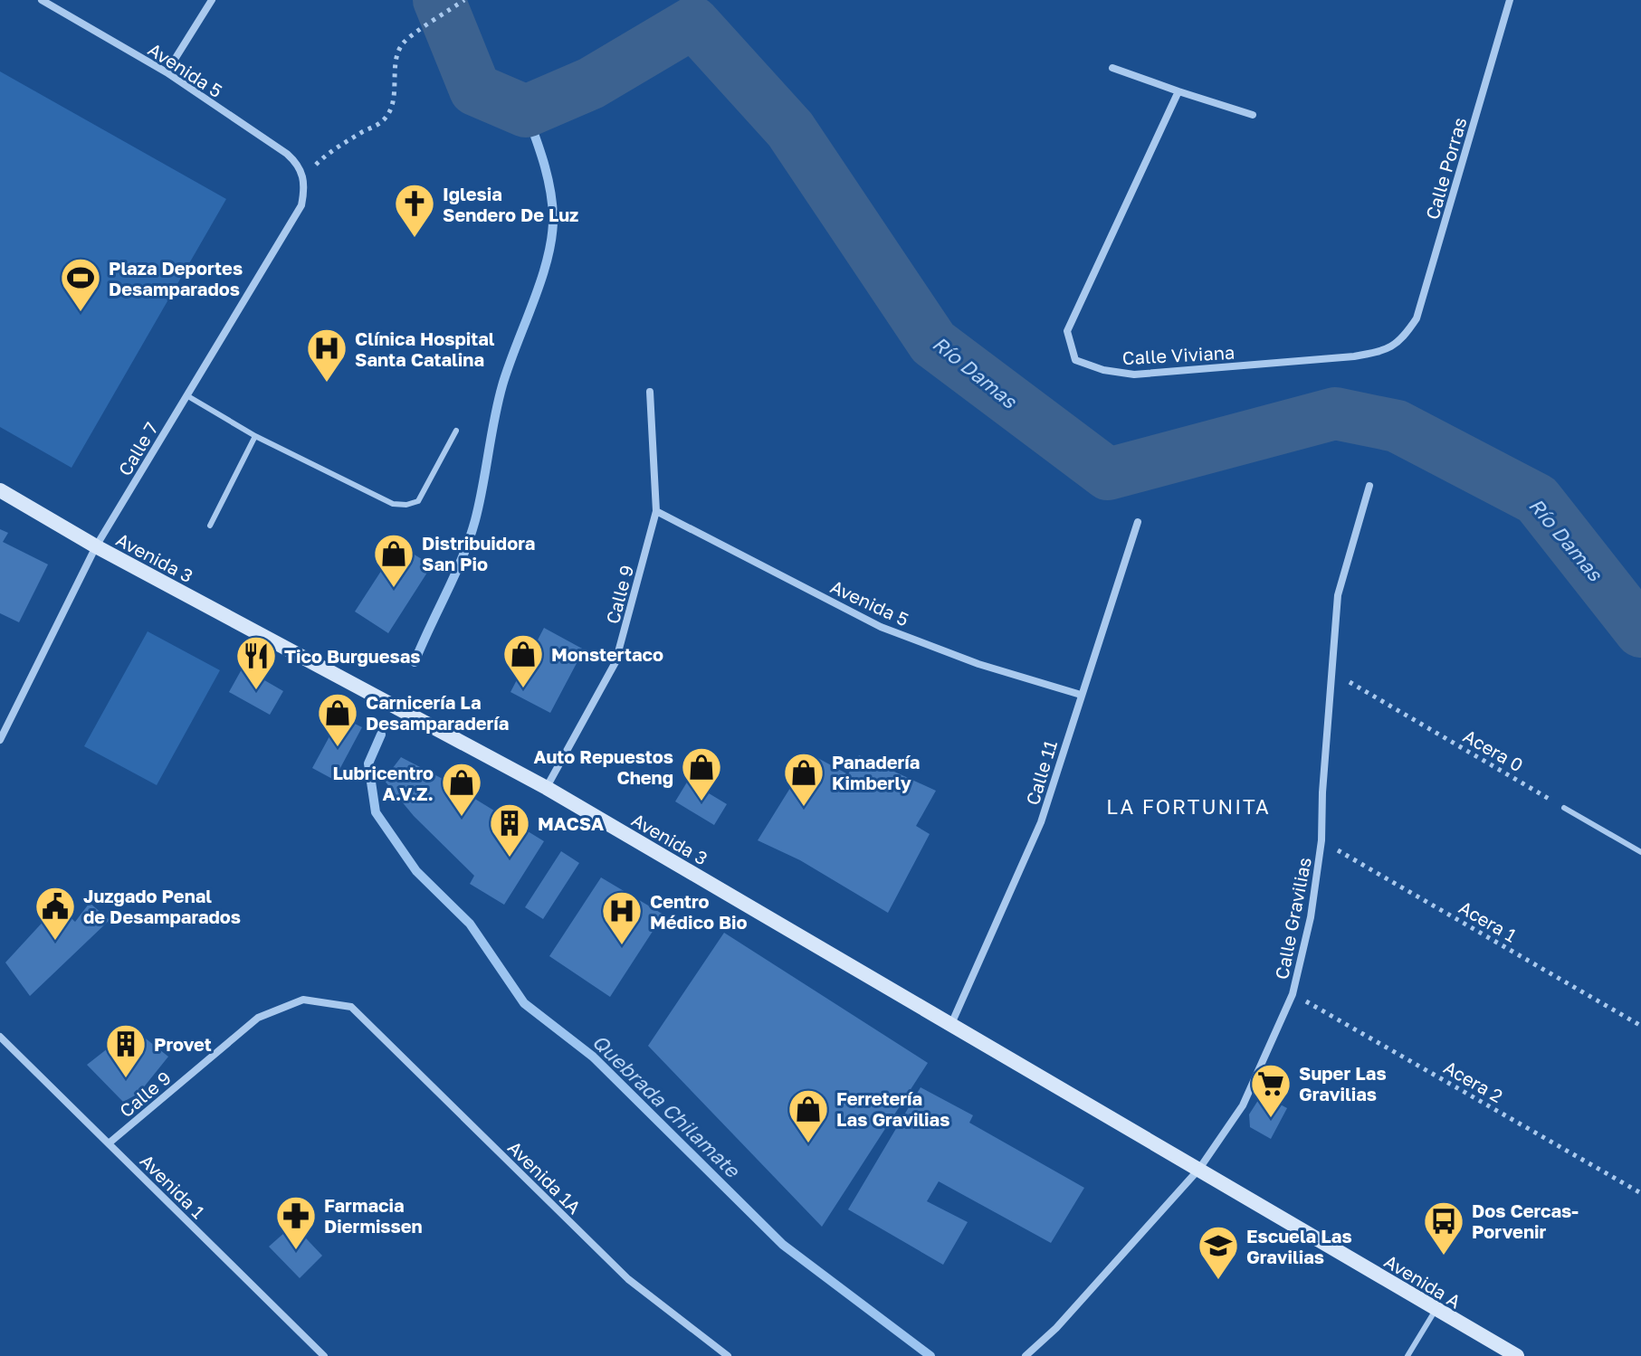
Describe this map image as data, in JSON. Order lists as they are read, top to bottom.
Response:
{
  "streets": {
    "street": [
      "Avenida 5",
      "Calle Porras",
      "Calle Viviana",
      "Calle 7",
      "Avenida 3",
      "Calle 9",
      "Calle 11",
      "Calle Gravilias",
      "Avenida 1A",
      "Avenida 1",
      "Avenida A"
    ],
    "path": ["Acera 0", "Acera 1", "Acera 2"]
  },
  "crossings": [
    ["Avenida 5", "Calle 7"],
    ["Avenida 5", "Calle 9"],
    ["Avenida 5", "Calle 11"],
    ["Calle Porras", "Calle Viviana"],
    ["Calle 7", "Avenida 3"],
    ["Avenida 3", "Calle 9"],
    ["Avenida 3", "Calle 11"],
    ["Avenida 3", "Calle Gravilias"],
    ["Avenida 3", "Avenida A"],
    ["Calle 9", "Avenida 1A"],
    ["Calle 9", "Avenida 1"],
    ["Acera 0", "Calle Gravilias"],
    ["Calle Gravilias", "Acera 1"],
    ["Calle Gravilias", "Acera 2"],
    ["Calle Gravilias", "Avenida A"]
  ],
  "districts": ["LA FORTUNITA"],
  "water": ["Río Damas", "Quebrada Chilamate"],
  "places": {
    "church": ["Iglesia Sendero De Luz"],
    "sports": ["Plaza Deportes Desamparados"],
    "hospital": ["Clínica Hospital Santa Catalina", "Centro Médico Bio"],
    "shop": [
      "Distribuidora San Pio",
      "Monstertaco",
      "Carnicería La Desamparadería",
      "Auto Repuestos Cheng",
      "Panadería Kimberly",
      "Lubricentro A.V.Z.",
      "Ferretería Las Gravilias"
    ],
    "restaurant": ["Tico Burguesas"],
    "building": ["MACSA", "Provet"],
    "public building": ["Juzgado Penal de Desamparados"],
    "supermarket": ["Super Las Gravilias"],
    "pharmacy": ["Farmacia Diermissen"],
    "bus stop": ["Dos Cercas- Porvenir"],
    "school or university": ["Escuela Las Gravilias"]
  }
}
